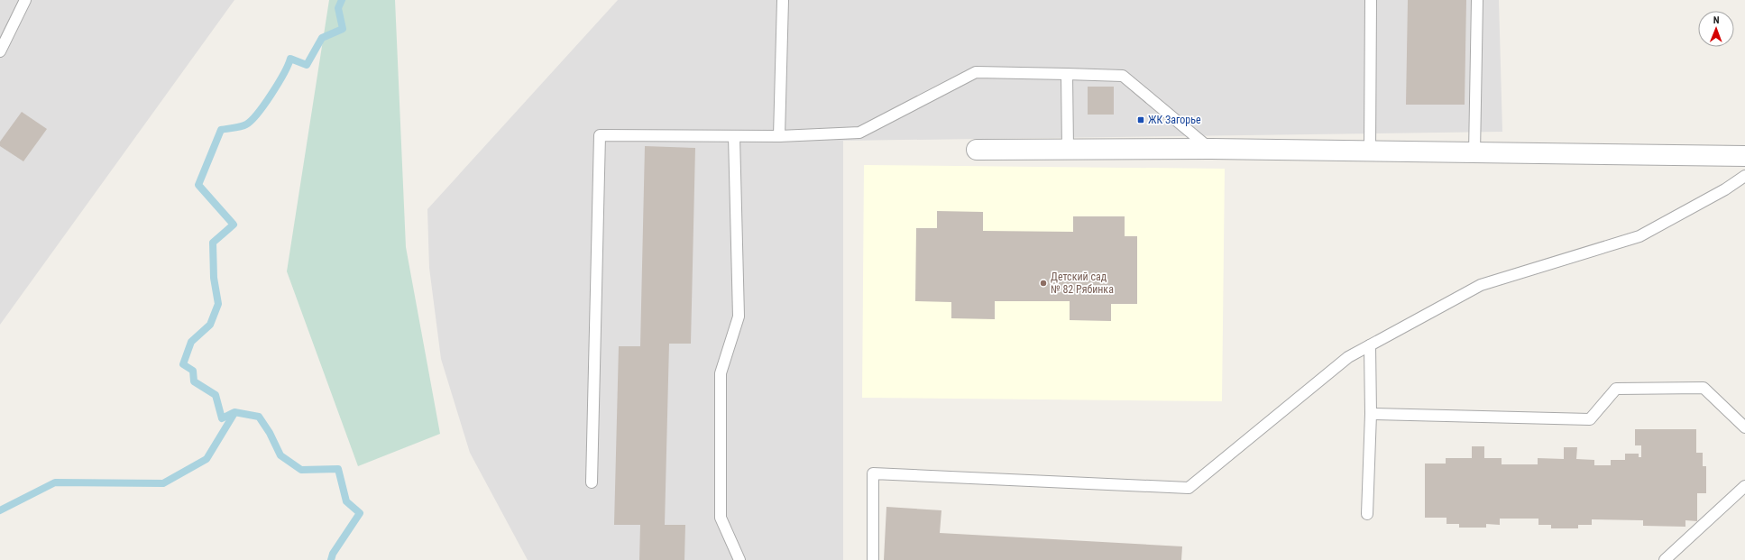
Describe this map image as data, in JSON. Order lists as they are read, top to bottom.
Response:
{
  "places": {
    "transit": ["ЖК Загорье"],
    "other": ["Детский сад № 82 Рябинка"]
  },
  "north": "top"
}
